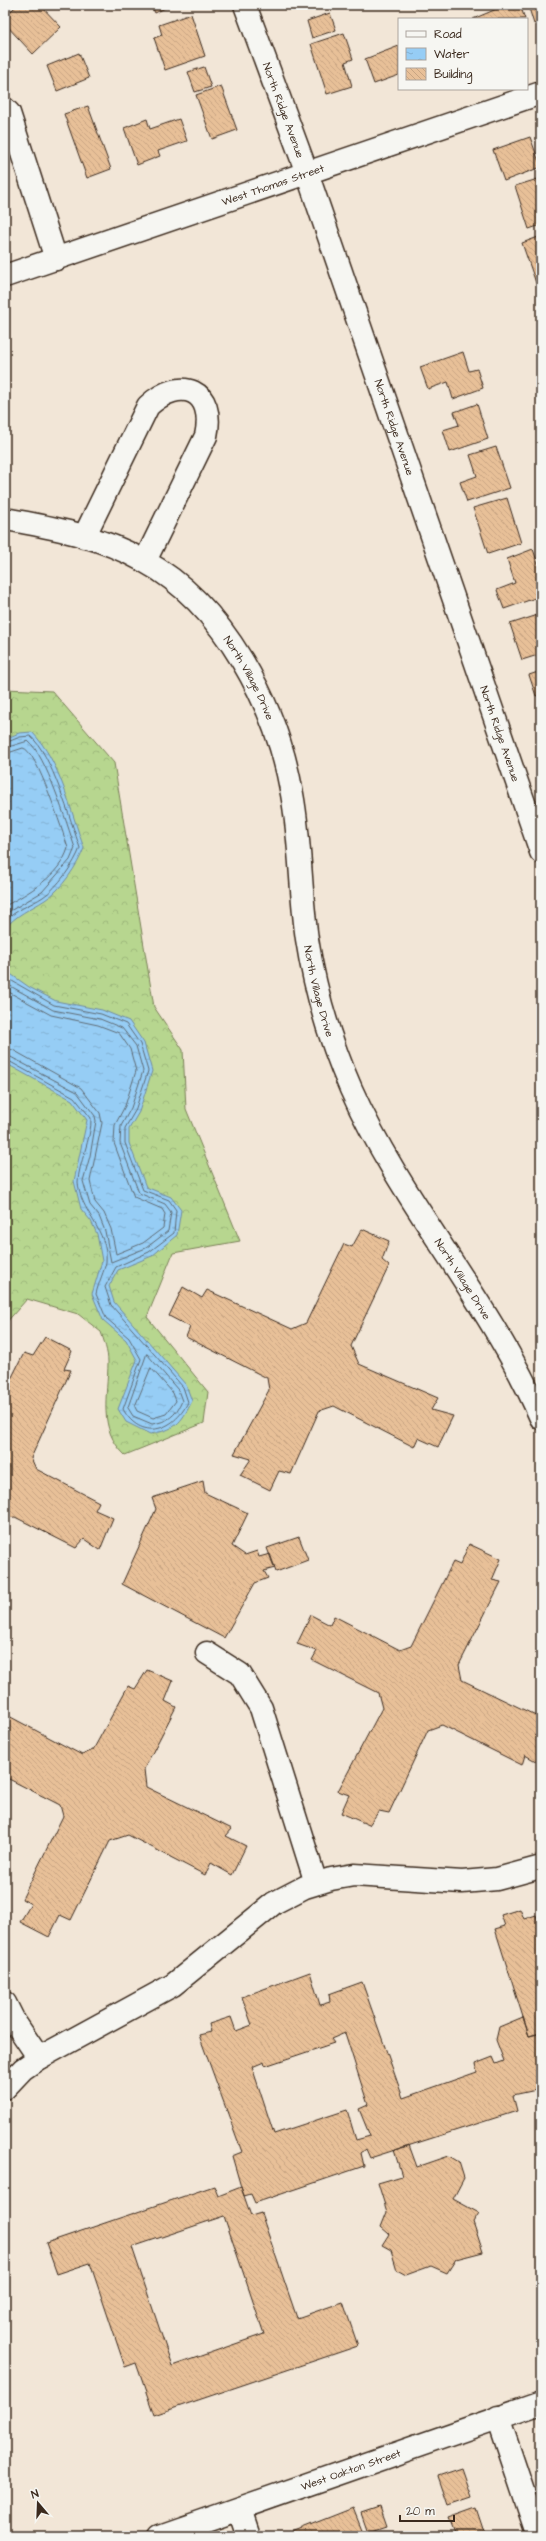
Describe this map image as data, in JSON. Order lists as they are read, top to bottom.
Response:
{
  "streets": {
    "street": [
      "North Ridge Avenue",
      "West Thomas Street",
      "North Village Drive",
      "West Oakton Street"
    ]
  },
  "crossings": [
    ["North Ridge Avenue", "West Thomas Street"]
  ],
  "legend": ["Road", "Water", "Building"],
  "scale_bar": "20 m",
  "north": "top"
}
